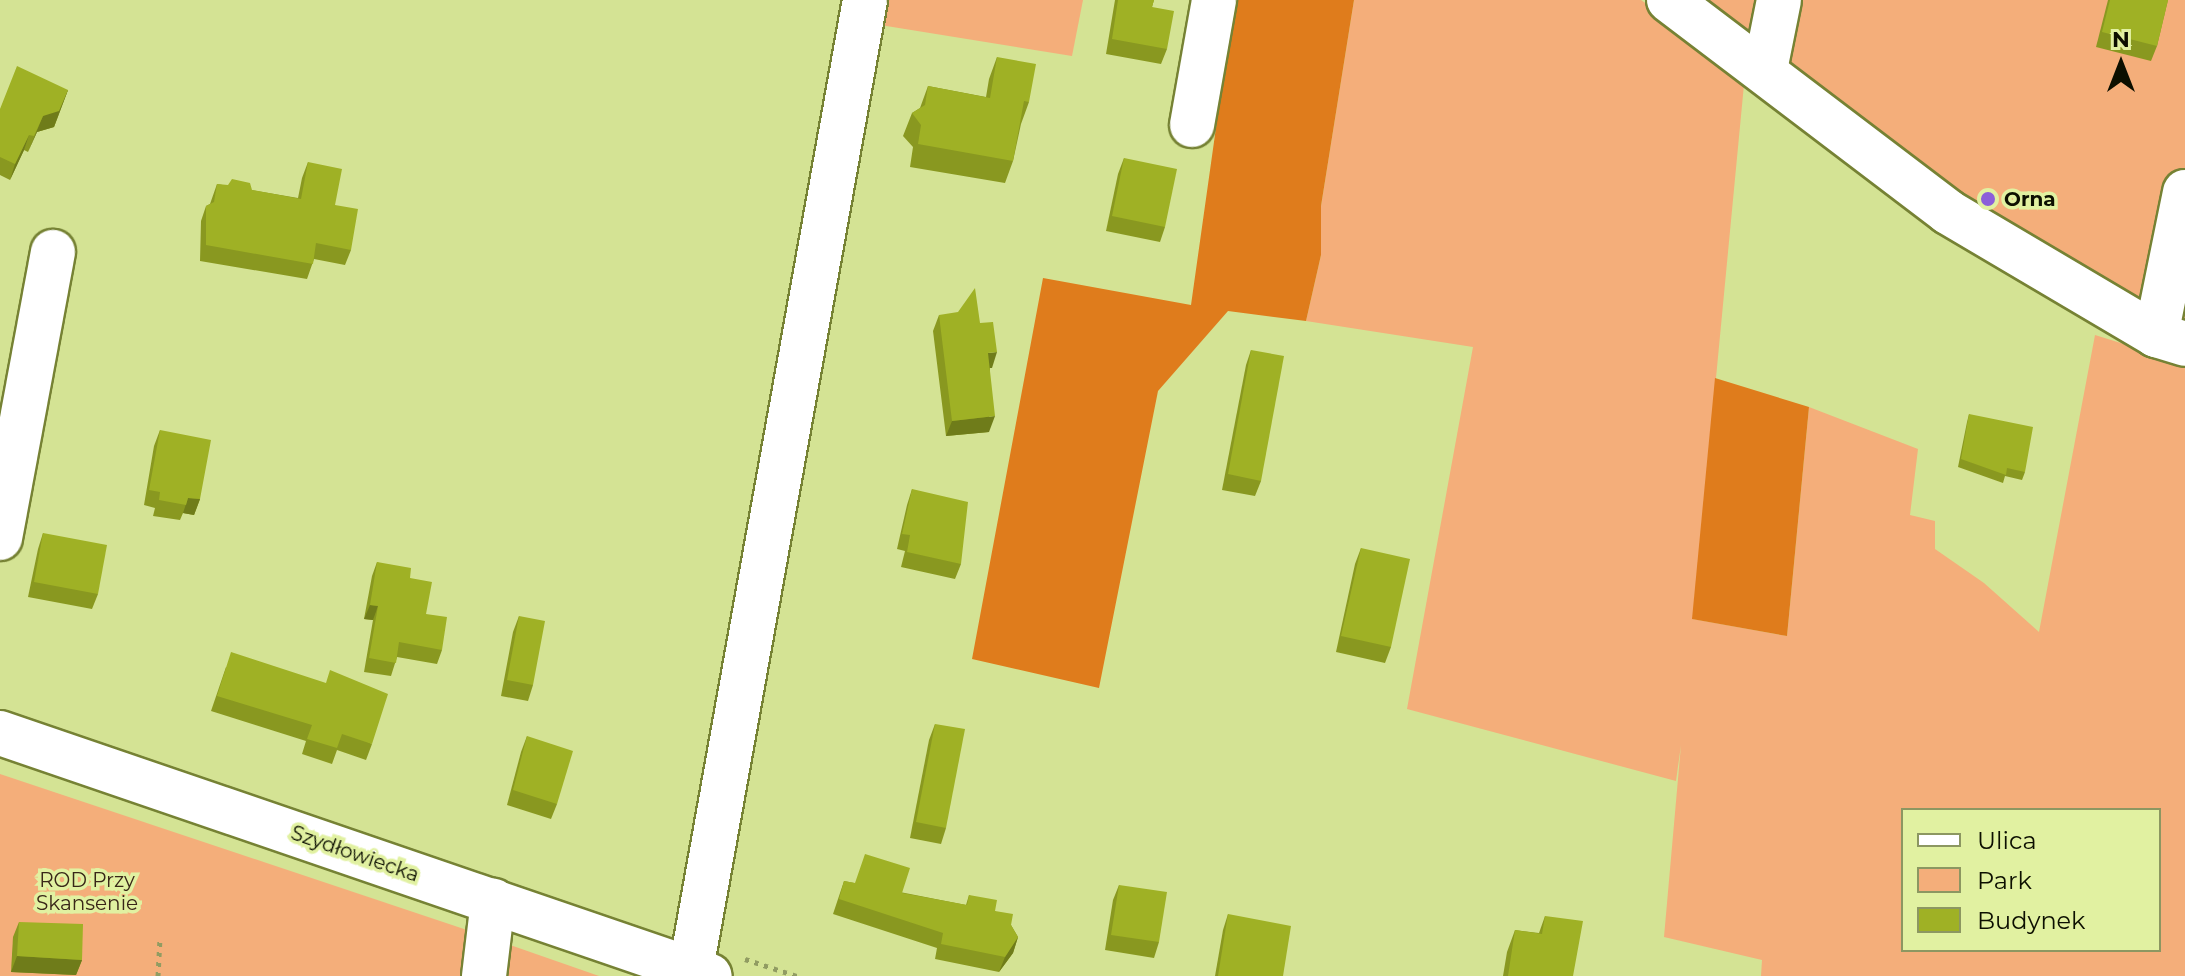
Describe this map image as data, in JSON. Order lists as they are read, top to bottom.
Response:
{
  "streets": {
    "street": ["Szydłowiecka"]
  },
  "parks": ["ROD Przy Skansenie"],
  "places": ["Orna"],
  "legend": ["Ulica", "Park", "Budynek"],
  "north": "top"
}
